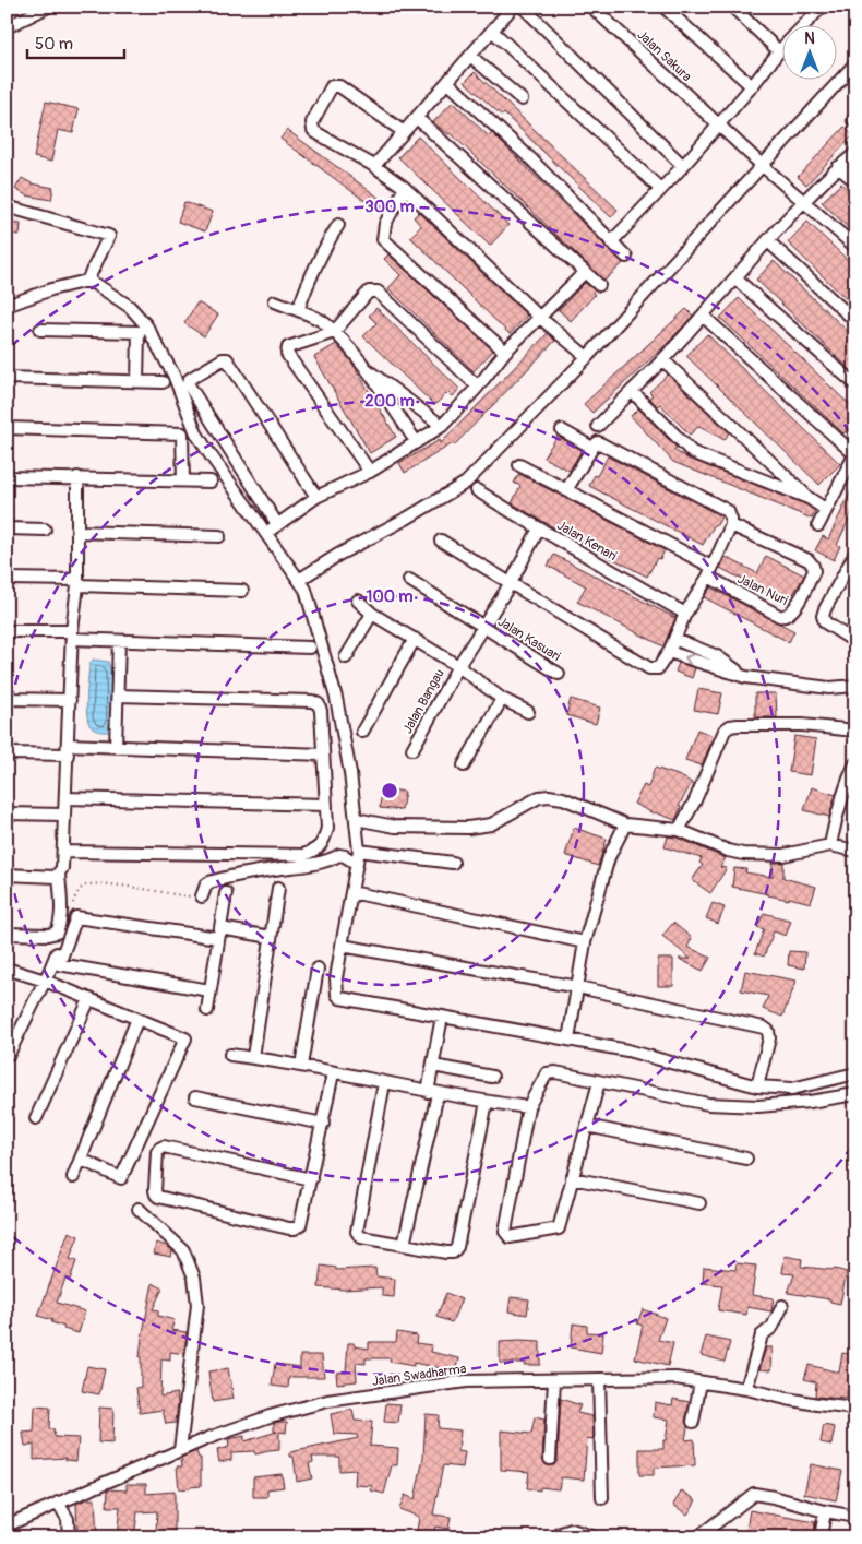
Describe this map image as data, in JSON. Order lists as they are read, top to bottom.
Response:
{
  "streets": {
    "street": [
      "Jalan Sakura",
      "Jalan Kenari",
      "Jalan Nuri",
      "Jalan Kasuari",
      "Jalan Bangau",
      "Jalan Swadharma"
    ]
  },
  "crossings": [
    ["Jalan Kenari", "Jalan Bangau"],
    ["Jalan Kasuari", "Jalan Bangau"]
  ],
  "scale_bar": "50 m",
  "north": "top",
  "rings": ["300 m", "200 m", "100 m"]
}
